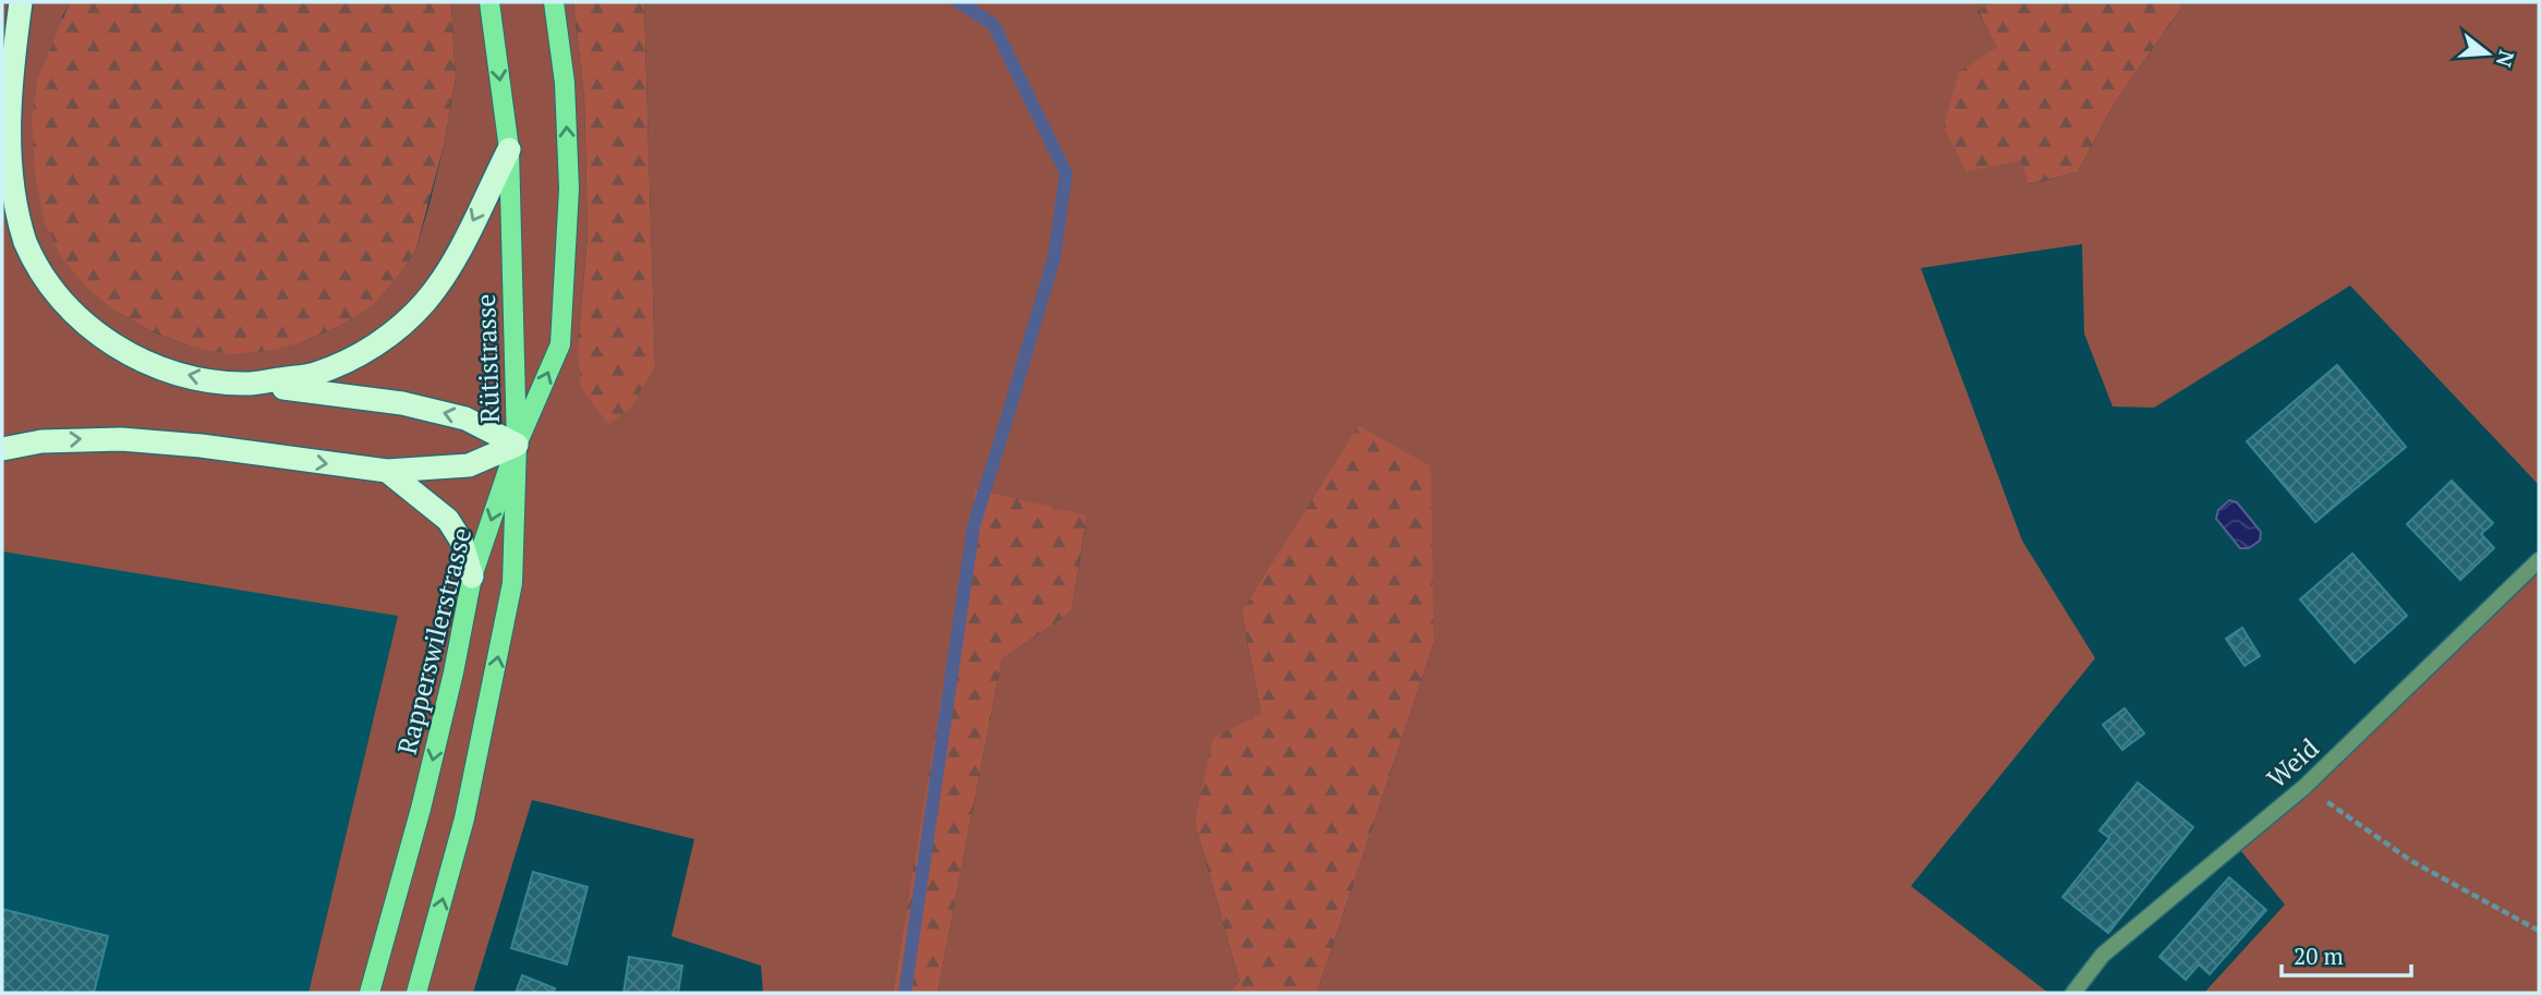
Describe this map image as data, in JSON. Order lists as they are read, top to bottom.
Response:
{
  "streets": {
    "main road": ["Rütistrasse", "Rapperswilerstrasse"],
    "street": ["Weid"]
  },
  "crossings": [
    ["Rütistrasse", "Rapperswilerstrasse"]
  ],
  "scale_bar": "20 m",
  "north": "right"
}
